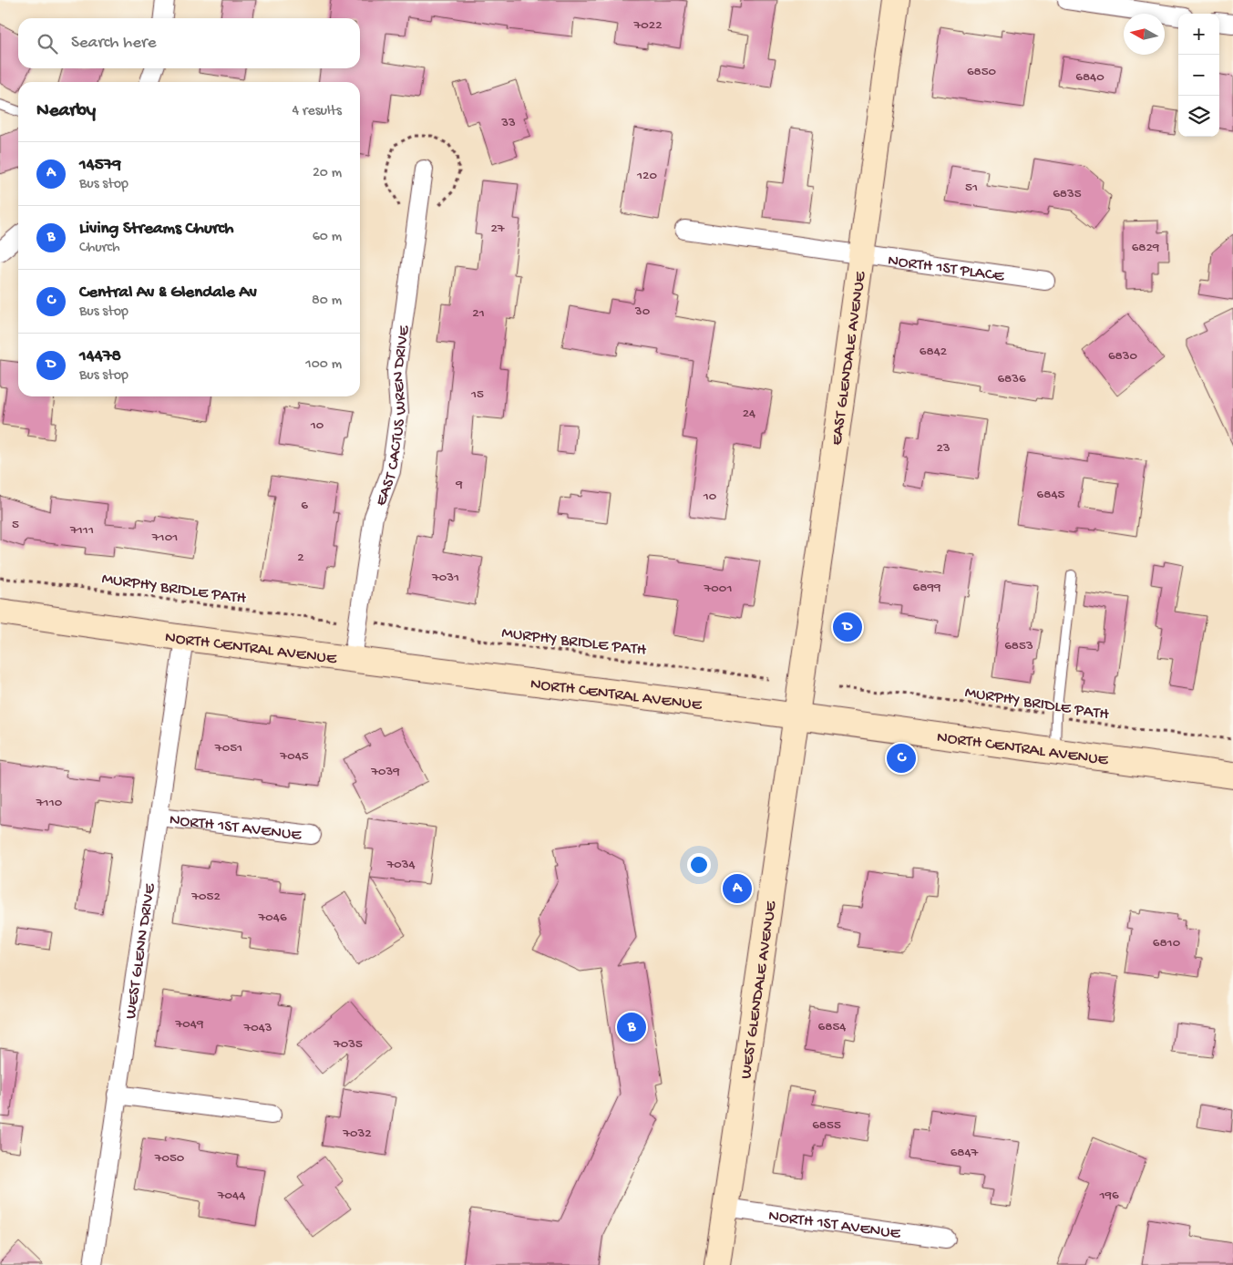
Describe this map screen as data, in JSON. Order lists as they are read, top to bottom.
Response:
{
  "streets": {
    "main road": ["EAST GLENDALE AVENUE", "NORTH CENTRAL AVENUE", "WEST GLENDALE AVENUE"],
    "street": [
      "NORTH 1ST PLACE",
      "EAST CACTUS WREN DRIVE",
      "NORTH 1ST AVENUE",
      "WEST GLENN DRIVE"
    ],
    "path": ["MURPHY BRIDLE PATH"]
  },
  "crossings": [
    ["NORTH 1ST PLACE", "EAST GLENDALE AVENUE"],
    ["EAST GLENDALE AVENUE", "NORTH CENTRAL AVENUE"],
    ["EAST GLENDALE AVENUE", "WEST GLENDALE AVENUE"],
    ["EAST CACTUS WREN DRIVE", "NORTH CENTRAL AVENUE"],
    ["NORTH CENTRAL AVENUE", "WEST GLENN DRIVE"],
    ["NORTH CENTRAL AVENUE", "WEST GLENDALE AVENUE"],
    ["NORTH 1ST AVENUE", "WEST GLENN DRIVE"],
    ["NORTH 1ST AVENUE", "WEST GLENDALE AVENUE"]
  ],
  "house_numbers": [
    "7022",
    "6850",
    "6840",
    "33",
    "120",
    "51",
    "6835",
    "27",
    "6829",
    "30",
    "21",
    "6842",
    "6830",
    "6836",
    "15",
    "24",
    "10",
    "23",
    "9",
    "6845",
    "10",
    "6",
    "5",
    "7111",
    "7101",
    "2",
    "7031",
    "6899",
    "7001",
    "6853",
    "7051",
    "7045",
    "7039",
    "7110",
    "7034",
    "7052",
    "7046",
    "6810",
    "7049",
    "6854",
    "7043",
    "7035",
    "6855",
    "7032",
    "6847",
    "7050",
    "7044",
    "196"
  ],
  "north": "left",
  "page": {
    "map_buttons": ["+", "−"],
    "search": "Search here",
    "heading": ["Nearby", "4 results"],
    "list": [
      {
        "mark": "A",
        "name": "14579",
        "note": "Bus stop",
        "value": "20 m"
      },
      {
        "mark": "B",
        "name": "Living Streams Church",
        "note": "Church",
        "value": "60 m"
      },
      {
        "mark": "C",
        "name": "Central Av & Glendale Av",
        "note": "Bus stop",
        "value": "80 m"
      },
      {
        "mark": "D",
        "name": "14478",
        "note": "Bus stop",
        "value": "100 m"
      }
    ],
    "pins": [
      "D",
      "C",
      "A",
      "B"
    ]
  }
}
